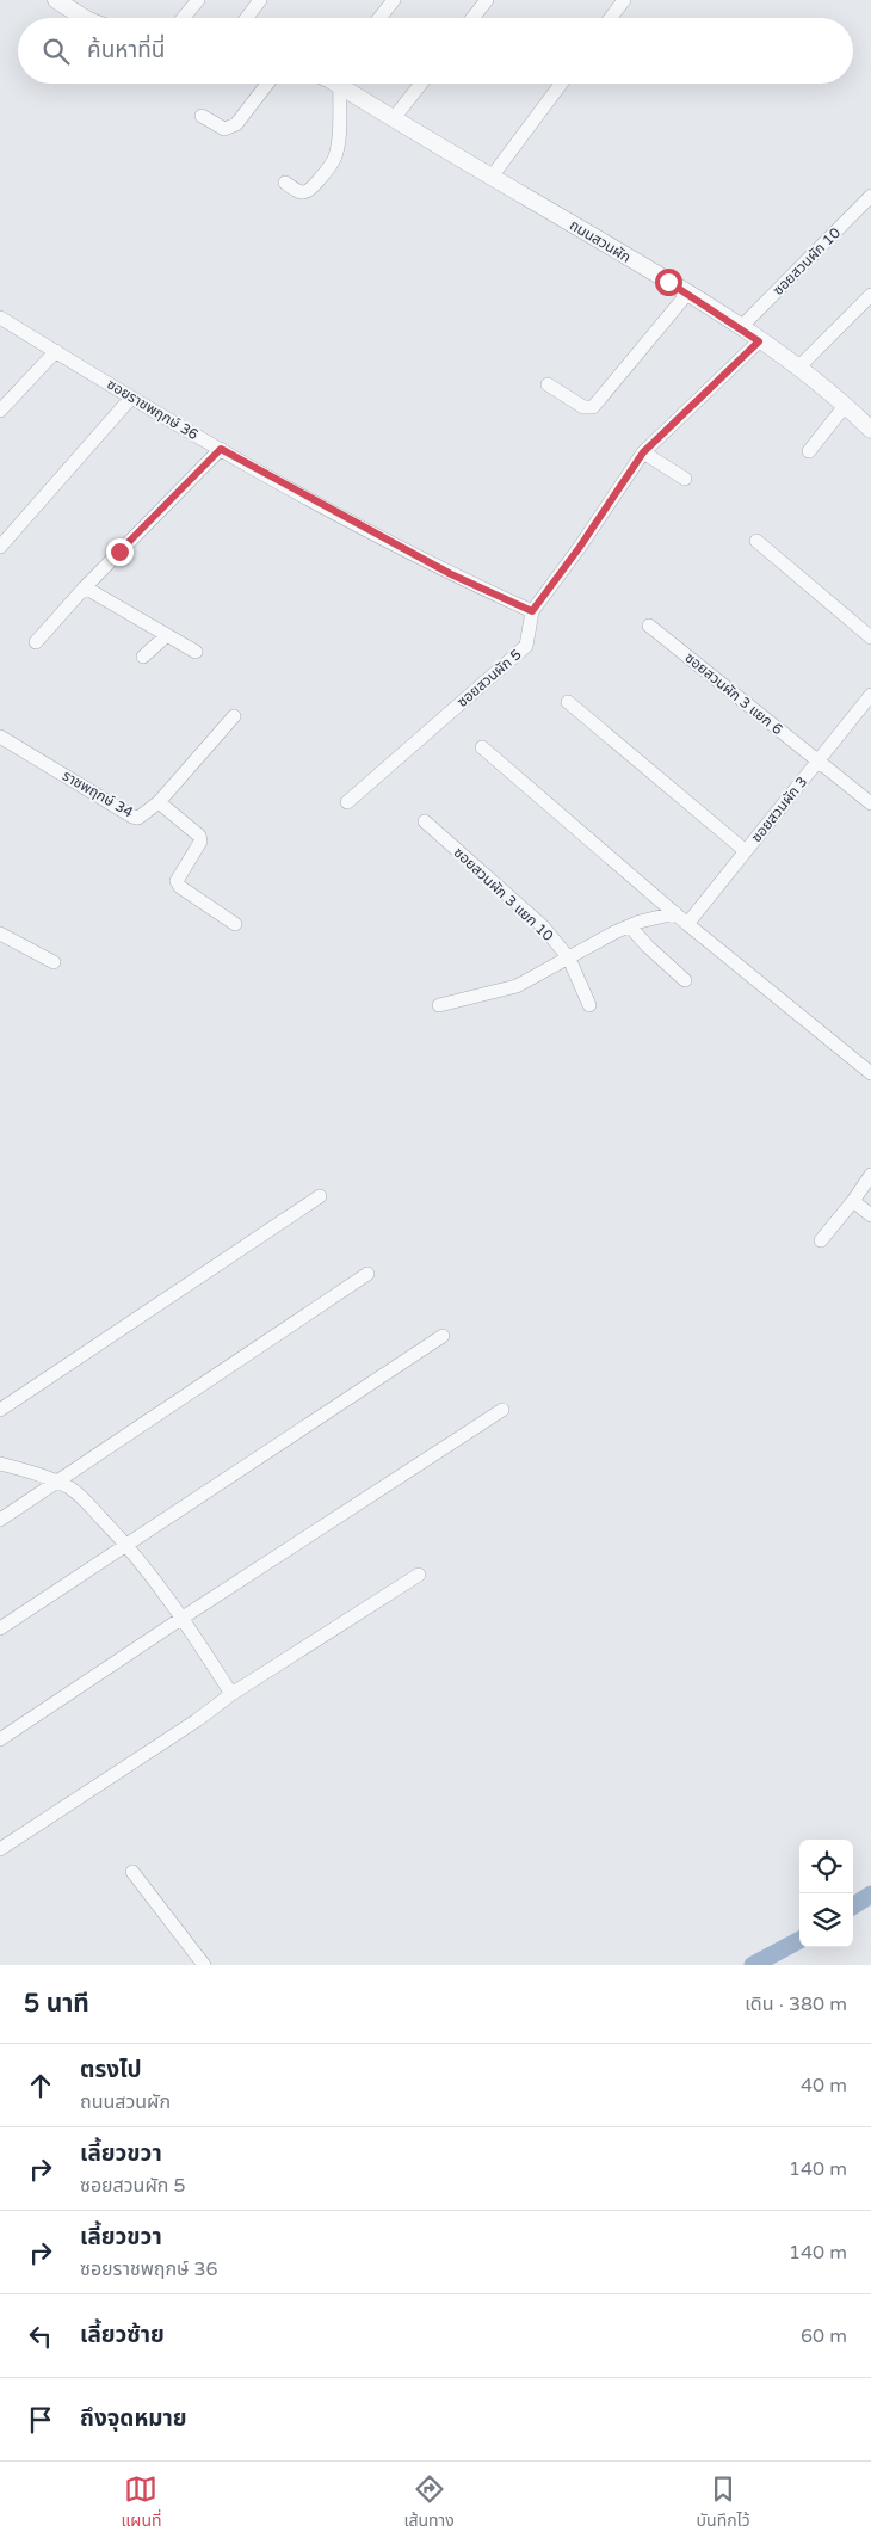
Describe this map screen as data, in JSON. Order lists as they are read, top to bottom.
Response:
{
  "streets": {
    "street": [
      "ถนนสวนผัก",
      "ซอยสวนผัก 10",
      "ซอยราชพฤกษ์ 36",
      "ซอยสวนผัก 5",
      "ซอยสวนผัก 3 แยก 6",
      "ราชพฤกษ์ 34",
      "ซอยสวนผัก 3",
      "ซอยสวนผัก 3 แยก 10"
    ]
  },
  "crossings": [
    ["ถนนสวนผัก", "ซอยสวนผัก 10"],
    ["ถนนสวนผัก", "ซอยสวนผัก 5"],
    ["ซอยราชพฤกษ์ 36", "ซอยสวนผัก 5"],
    ["ซอยสวนผัก 3 แยก 6", "ซอยสวนผัก 3"]
  ],
  "page": {
    "search": "ค้นหาที่นี่",
    "heading": ["5 นาที", "เดิน · 380 m"],
    "list": [
      ["ตรงไป", "ถนนสวนผัก", "40 m"],
      ["เลี้ยวขวา", "ซอยสวนผัก 5", "140 m"],
      ["เลี้ยวขวา", "ซอยราชพฤกษ์ 36", "140 m"],
      ["เลี้ยวซ้าย", "60 m"],
      "ถึงจุดหมาย"
    ],
    "nav": ["แผนที่", "เส้นทาง", "บันทึกไว้"]
  }
}
